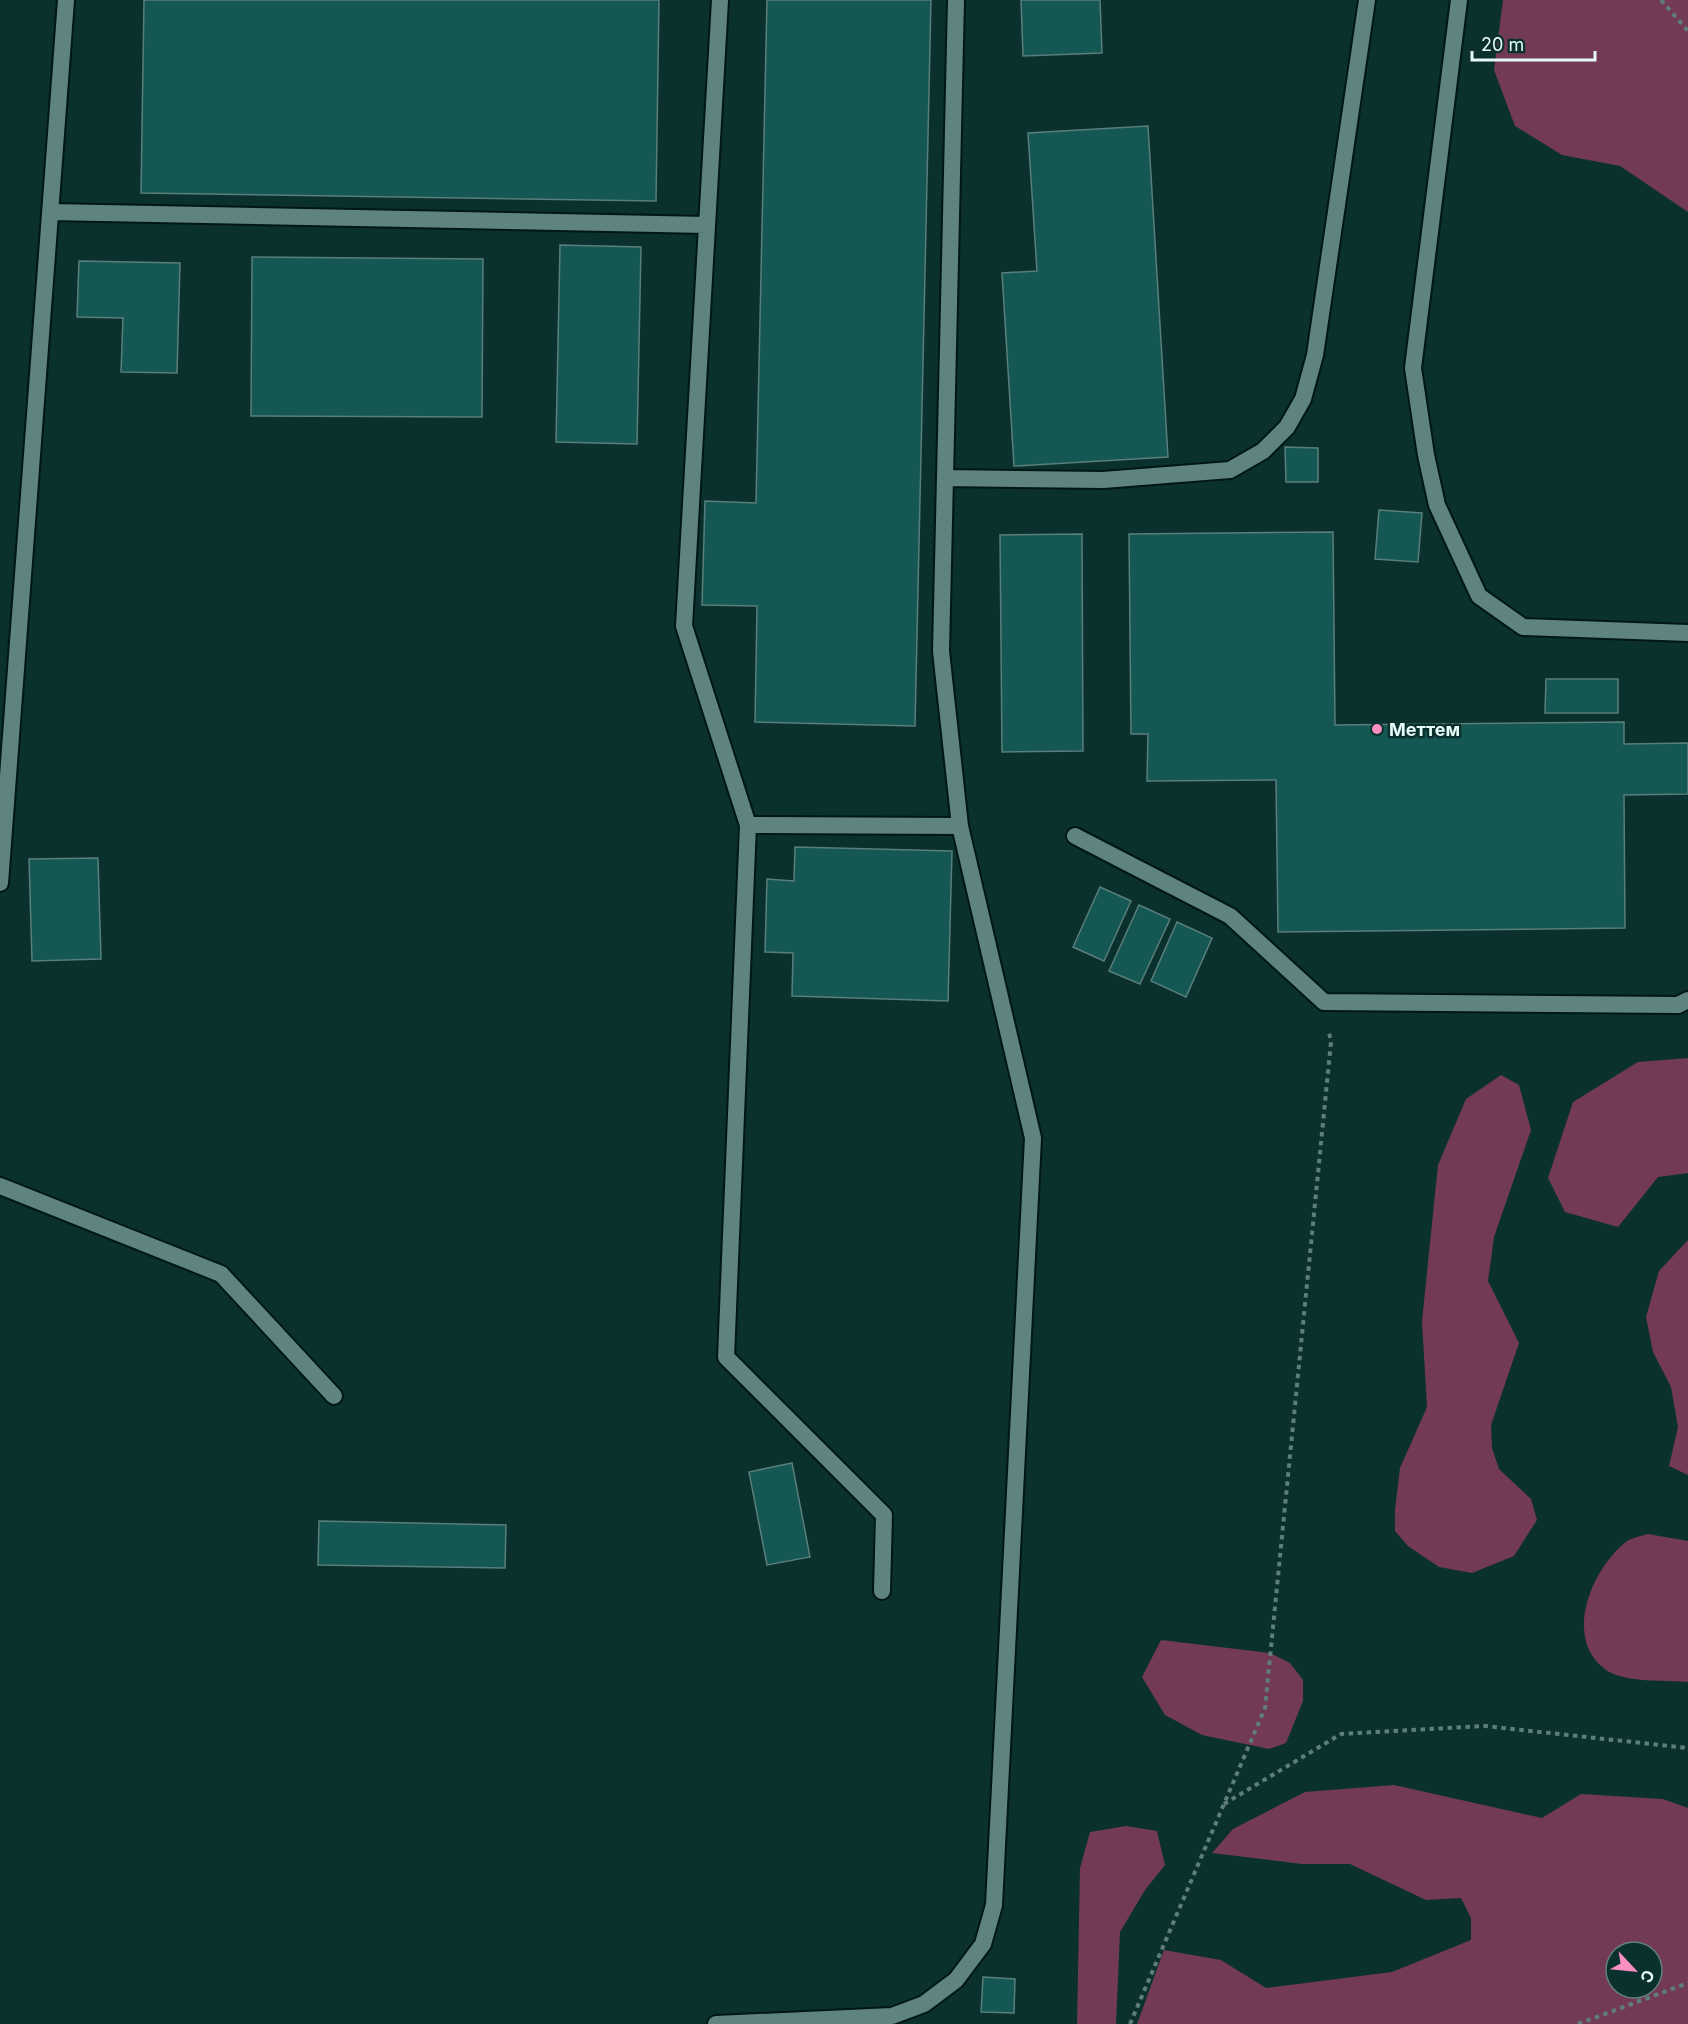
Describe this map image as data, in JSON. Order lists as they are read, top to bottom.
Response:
{
  "places": ["Меттем"],
  "scale_bar": "20 m",
  "north": "bottom right"
}
